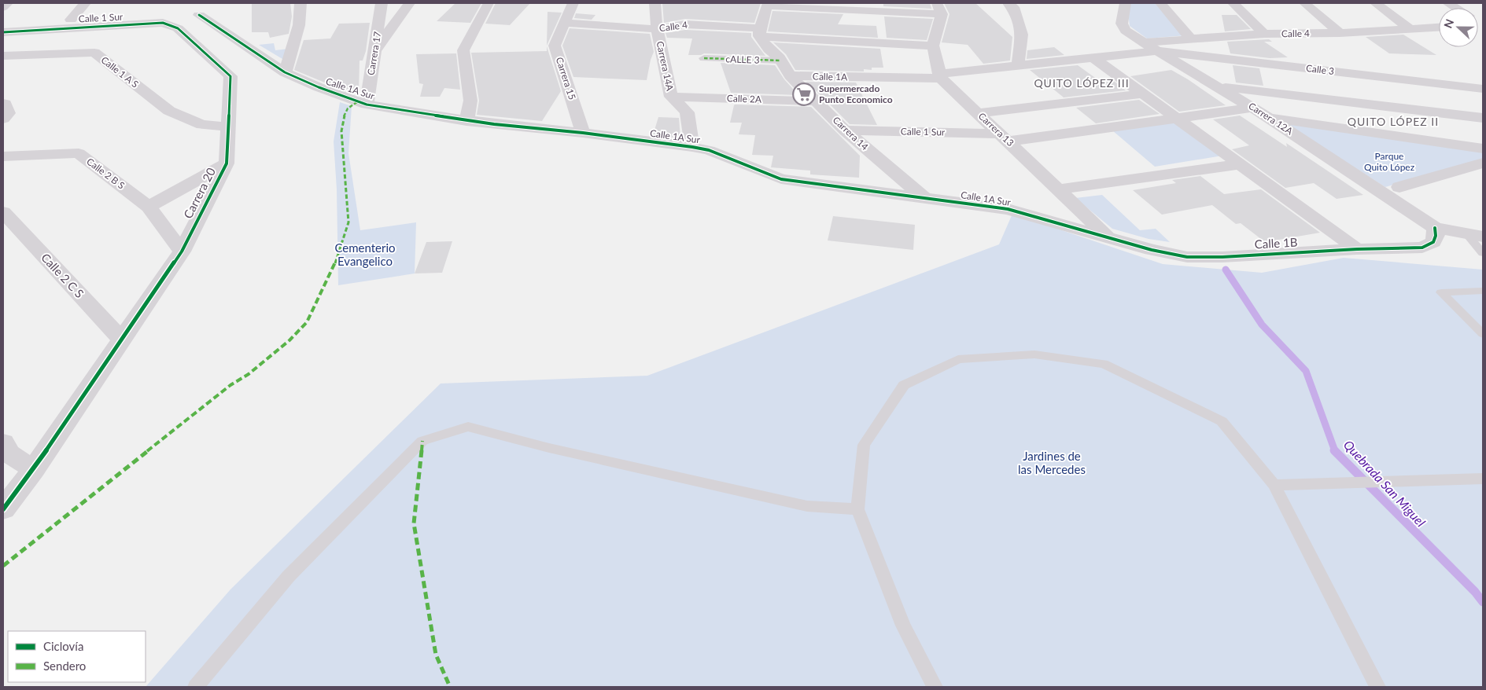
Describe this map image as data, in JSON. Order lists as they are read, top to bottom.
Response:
{
  "streets": {
    "street": [
      "Calle 1 Sur",
      "Calle 4",
      "Carrera 17",
      "cALLE 3",
      "Carrera 14A",
      "Calle 3",
      "Calle 1 A S",
      "Calle 1A",
      "Carrera 15",
      "Calle 1A Sur",
      "Calle 2A",
      "Carrera 12A",
      "Carrera 13",
      "Carrera 14",
      "Calle 2 B S",
      "Carrera 20",
      "Calle 1B",
      "Calle 2 C S"
    ]
  },
  "crossings": [
    ["Calle 1 Sur", "Carrera 12A"],
    ["Calle 1 Sur", "Carrera 13"],
    ["Calle 1 Sur", "Carrera 14"],
    ["Calle 1 Sur", "Carrera 20"],
    ["Calle 4", "Carrera 14A"],
    ["Calle 4", "Calle 3"],
    ["Calle 4", "Calle 1A"],
    ["Calle 4", "Carrera 15"],
    ["Calle 4", "Carrera 12A"],
    ["Calle 4", "Carrera 14"],
    ["Carrera 17", "Calle 1A Sur"],
    ["cALLE 3", "Carrera 14"],
    ["Carrera 14A", "Calle 1A Sur"],
    ["Carrera 14A", "Calle 2A"],
    ["Calle 3", "Calle 1A"],
    ["Calle 3", "Carrera 12A"],
    ["Calle 1 A S", "Carrera 20"],
    ["Calle 1A", "Carrera 12A"],
    ["Calle 1A", "Carrera 13"],
    ["Calle 1A", "Carrera 14"],
    ["Carrera 15", "Calle 1A Sur"],
    ["Calle 1A Sur", "Carrera 13"],
    ["Calle 1A Sur", "Carrera 14"],
    ["Calle 1A Sur", "Calle 1B"],
    ["Calle 2A", "Carrera 14"],
    ["Carrera 12A", "Calle 1B"],
    ["Carrera 13", "Calle 1B"],
    ["Calle 2 B S", "Carrera 20"],
    ["Carrera 20", "Calle 2 C S"]
  ],
  "districts": ["QUITO LÓPEZ III", "QUITO LÓPEZ II"],
  "water": ["Quebrada San Miguel"],
  "parks": ["Parque Quito López", "Cementerio Evangelico", "Jardines de las Mercedes"],
  "places": {
    "supermarket": ["Supermercado Punto Economico"]
  },
  "legend": ["Ciclovía", "Sendero"],
  "north": "left"
}
